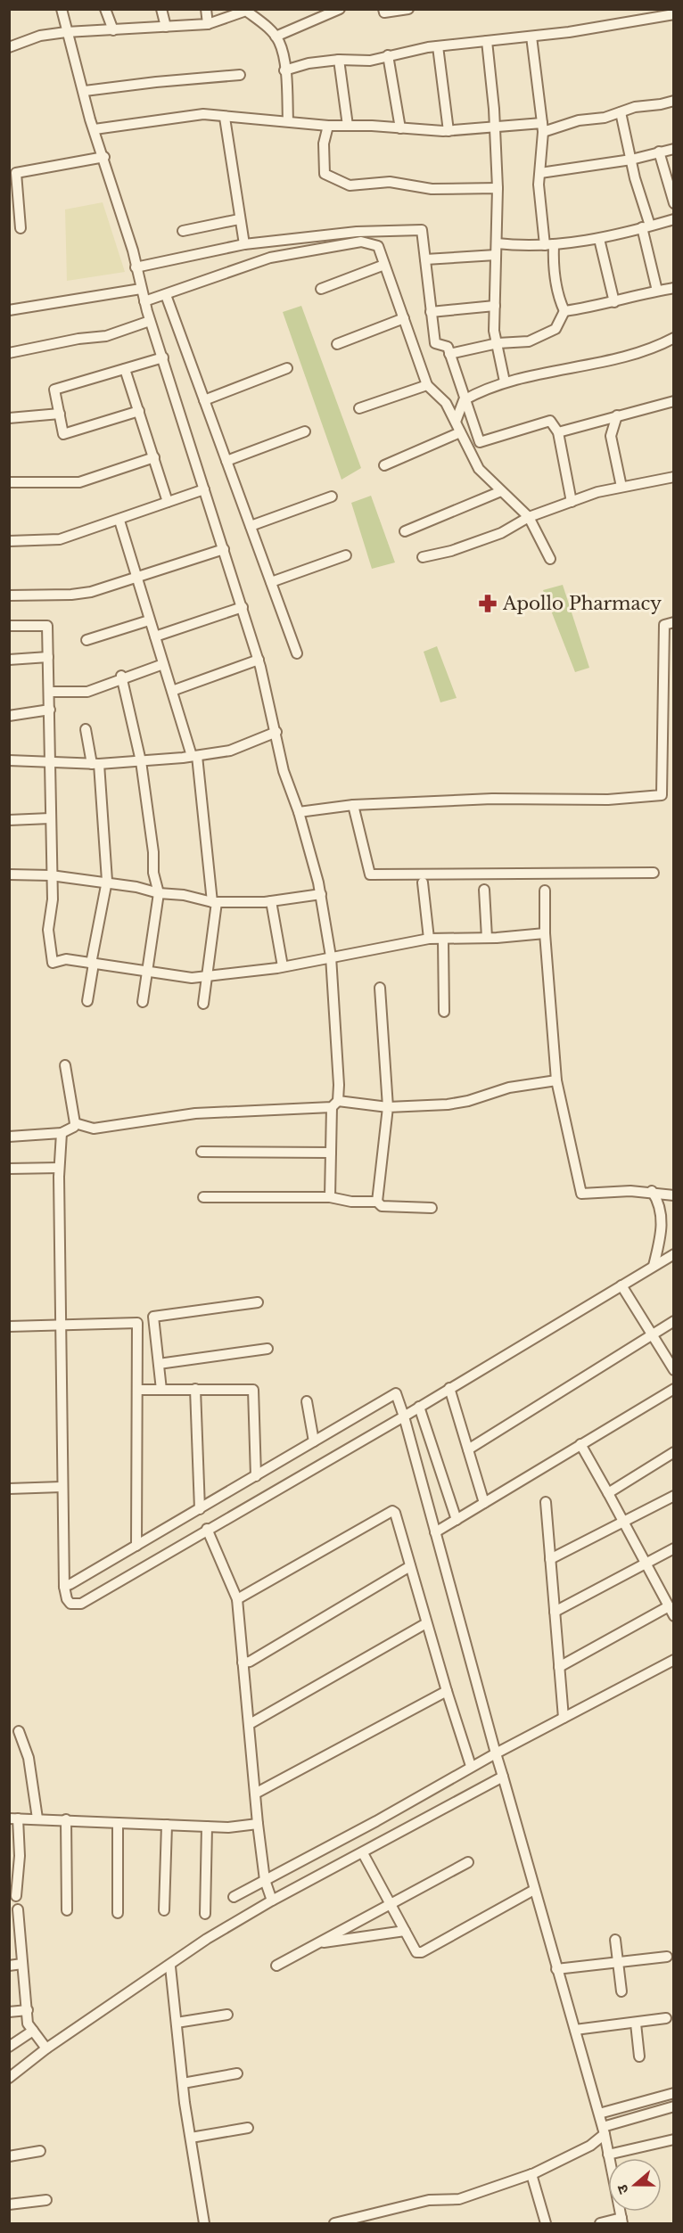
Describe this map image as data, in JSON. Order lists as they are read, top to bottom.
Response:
{
  "places": {
    "pharmacy": ["Apollo Pharmacy"]
  },
  "north": "left"
}
